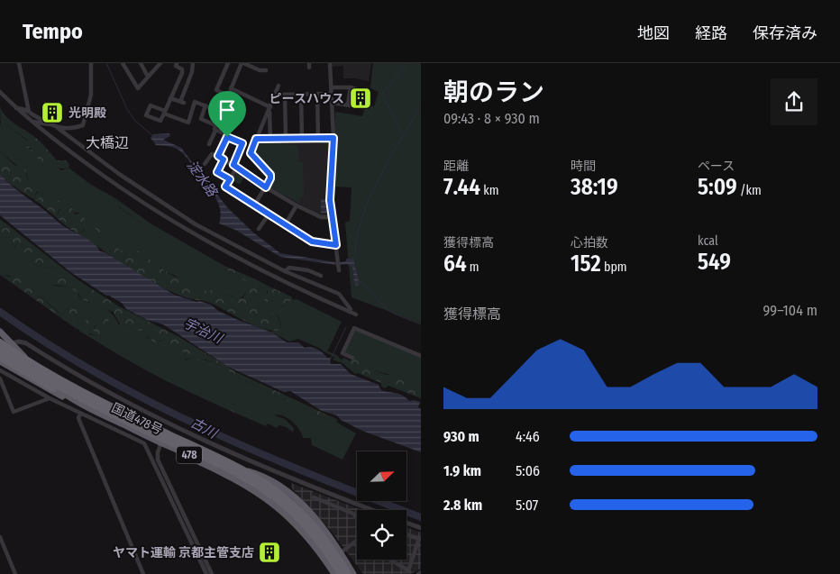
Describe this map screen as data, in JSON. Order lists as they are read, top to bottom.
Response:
{
  "streets": {
    "highway": ["国道478号", "478"]
  },
  "districts": ["大橋辺"],
  "water": ["淀水路", "宇治川", "古川"],
  "places": {
    "building": ["ピースハウス", "光明殿", "ヤマト運輸 京都主管支店"]
  },
  "north": "top right",
  "page": {
    "header": "Tempo",
    "nav": ["地図", "経路", "保存済み"],
    "heading": ["朝のラン", "09:43 · 8 × 930 m"],
    "stats": [
      ["距離", "7.44 km"],
      ["時間", "38:19"],
      ["ペース", "5:09 /km"],
      ["獲得標高", "64 m"],
      ["心拍数", "152 bpm"],
      ["kcal", "549"]
    ],
    "chart": ["獲得標高", "99–104 m"],
    "list": [
      {
        "name": "930 m",
        "note": "4:46"
      },
      {
        "name": "1.9 km",
        "note": "5:06"
      },
      {
        "name": "2.8 km",
        "note": "5:07"
      }
    ]
  }
}
